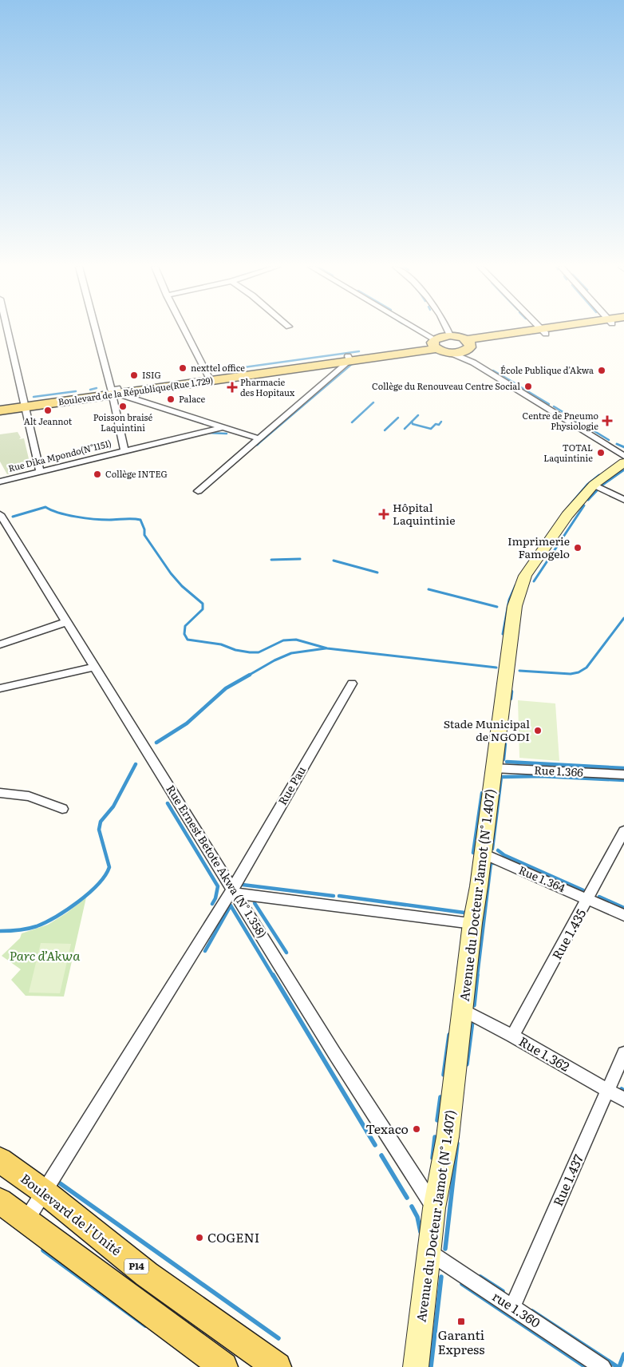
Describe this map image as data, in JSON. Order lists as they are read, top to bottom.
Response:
{
  "streets": {
    "main road": [
      "Boulevard de la République(Rue 1.729)",
      "Avenue du Docteur Jamot (N° 1.407)",
      "Boulevard de l'Unité",
      "P14"
    ],
    "street": [
      "Rue Dika Mpondo(N°1151)",
      "Rue 1.366",
      "Rue Pau",
      "Rue Ernest Betote Akwa (N° 1.358)",
      "Rue 1.364",
      "Rue 1.435",
      "Rue 1.362",
      "Rue 1.437",
      "rue 1.360"
    ]
  },
  "crossings": [
    ["Rue 1.366", "Avenue du Docteur Jamot (N° 1.407)"],
    ["Rue Pau", "Rue Ernest Betote Akwa (N° 1.358)"],
    ["Rue Pau", "Boulevard de l'Unité"],
    ["Rue Pau", "P14"],
    ["Rue Ernest Betote Akwa (N° 1.358)", "Avenue du Docteur Jamot (N° 1.407)"],
    ["Rue 1.364", "Avenue du Docteur Jamot (N° 1.407)"],
    ["Rue 1.364", "Rue 1.435"],
    ["Avenue du Docteur Jamot (N° 1.407)", "Rue 1.362"],
    ["Avenue du Docteur Jamot (N° 1.407)", "rue 1.360"],
    ["Rue 1.435", "Rue 1.362"],
    ["Rue 1.362", "Rue 1.437"],
    ["Rue 1.437", "rue 1.360"]
  ],
  "parks": ["Parc d’Akwa"],
  "places": {
    "other": [
      "nexttel office",
      "École Publique d'Akwa",
      "ISIG",
      "Collège du Renouveau Centre Social",
      "Palace",
      "Poisson braisé Laquintini",
      "Alt Jeannot",
      "TOTAL Laquintinie",
      "Collège INTEG",
      "Imprimerie Famogelo",
      "Stade Municipal de NGODI",
      "Texaco",
      "COGENI"
    ],
    "health": ["Pharmacie des Hopitaux", "Centre de Pneumo Physiologie", "Hôpital Laquintinie"],
    "transit": ["Garanti Express"]
  }
}
